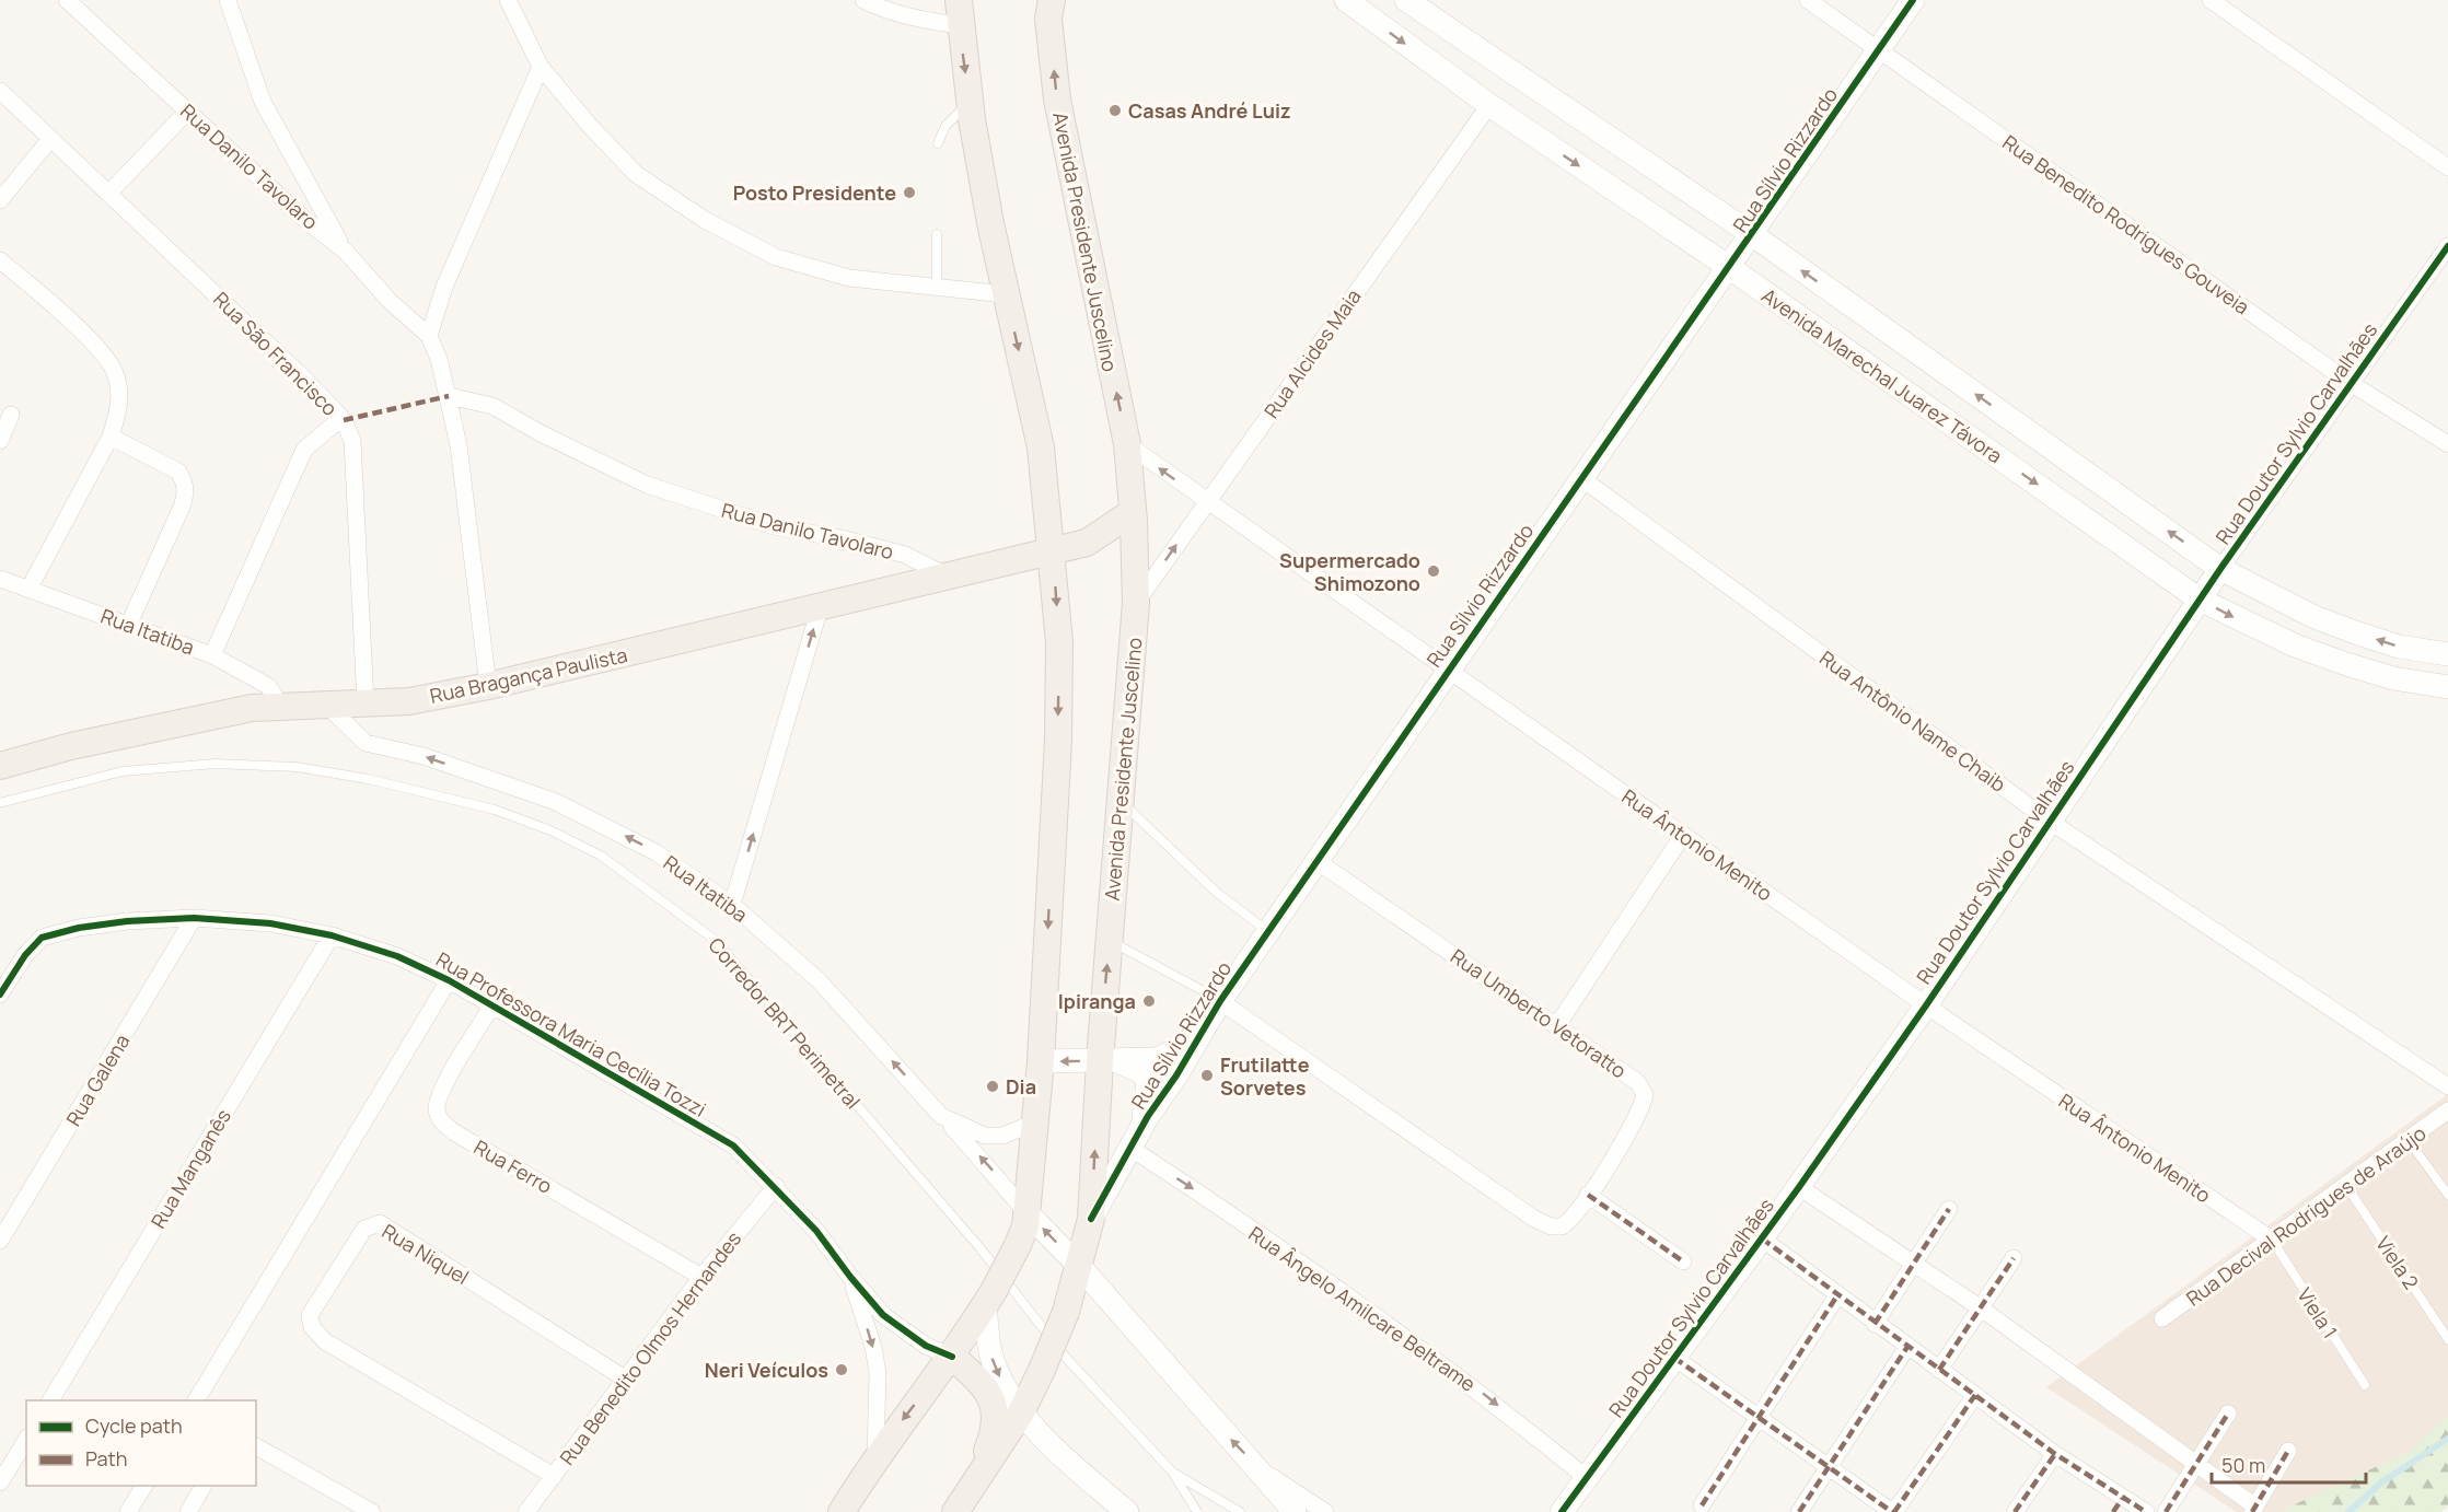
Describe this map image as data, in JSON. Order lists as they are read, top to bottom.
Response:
{
  "streets": {
    "main road": ["Avenida Presidente Juscelino", "Rua Bragança Paulista"],
    "street": [
      "Rua Sílvio Rizzardo",
      "Rua Danilo Tavolaro",
      "Rua Benedito Rodrigues Gouveia",
      "Rua São Francisco",
      "Rua Alcides Maia",
      "Avenida Marechal Juarez Távora",
      "Rua Doutor Sylvio Carvalhães",
      "Rua Itatiba",
      "Rua Antônio Name Chaib",
      "Rua Ântonio Menito",
      "Rua Umberto Vetoratto",
      "Rua Professora Maria Cecília Tozzi",
      "Rua Galena",
      "Rua Ferro",
      "Rua Manganês",
      "Rua Decival Rodrigues de Araújo",
      "Rua Niquel",
      "Rua Ângelo Amilcare Beltrame",
      "Rua Benedito Olmos Hernandes"
    ],
    "lane": ["Corredor BRT Perimetral", "Viela 2", "Viela 1"]
  },
  "crossings": [
    ["Rua Sílvio Rizzardo", "Rua Benedito Rodrigues Gouveia"],
    ["Rua Sílvio Rizzardo", "Avenida Presidente Juscelino"],
    ["Rua Sílvio Rizzardo", "Avenida Marechal Juarez Távora"],
    ["Rua Sílvio Rizzardo", "Rua Antônio Name Chaib"],
    ["Rua Sílvio Rizzardo", "Rua Ântonio Menito"],
    ["Rua Sílvio Rizzardo", "Rua Umberto Vetoratto"],
    ["Rua Sílvio Rizzardo", "Rua Ângelo Amilcare Beltrame"],
    ["Rua Danilo Tavolaro", "Rua Bragança Paulista"],
    ["Rua Benedito Rodrigues Gouveia", "Rua Doutor Sylvio Carvalhães"],
    ["Avenida Presidente Juscelino", "Rua Alcides Maia"],
    ["Avenida Presidente Juscelino", "Rua Bragança Paulista"],
    ["Avenida Presidente Juscelino", "Rua Ântonio Menito"],
    ["Rua São Francisco", "Rua Bragança Paulista"],
    ["Rua Alcides Maia", "Avenida Marechal Juarez Távora"],
    ["Rua Alcides Maia", "Rua Ântonio Menito"],
    ["Avenida Marechal Juarez Távora", "Rua Doutor Sylvio Carvalhães"],
    ["Rua Doutor Sylvio Carvalhães", "Rua Antônio Name Chaib"],
    ["Rua Doutor Sylvio Carvalhães", "Rua Ântonio Menito"],
    ["Rua Doutor Sylvio Carvalhães", "Rua Ângelo Amilcare Beltrame"],
    ["Rua Itatiba", "Rua Bragança Paulista"],
    ["Rua Ântonio Menito", "Rua Decival Rodrigues de Araújo"],
    ["Rua Ântonio Menito", "Viela 1"],
    ["Rua Professora Maria Cecília Tozzi", "Rua Galena"],
    ["Rua Professora Maria Cecília Tozzi", "Rua Ferro"],
    ["Rua Professora Maria Cecília Tozzi", "Rua Manganês"],
    ["Rua Professora Maria Cecília Tozzi", "Rua Benedito Olmos Hernandes"],
    ["Rua Ferro", "Rua Benedito Olmos Hernandes"],
    ["Rua Decival Rodrigues de Araújo", "Viela 2"],
    ["Rua Decival Rodrigues de Araújo", "Viela 1"],
    ["Rua Niquel", "Rua Benedito Olmos Hernandes"]
  ],
  "one_way": ["Rua Itatiba", "Rua Ângelo Amilcare Beltrame"],
  "places": [
    "Casas André Luiz",
    "Posto Presidente",
    "Supermercado Shimozono",
    "Ipiranga",
    "Frutilatte Sorvetes",
    "Dia",
    "Neri Veículos"
  ],
  "legend": ["Cycle path", "Path"],
  "scale_bar": "50 m"
}
